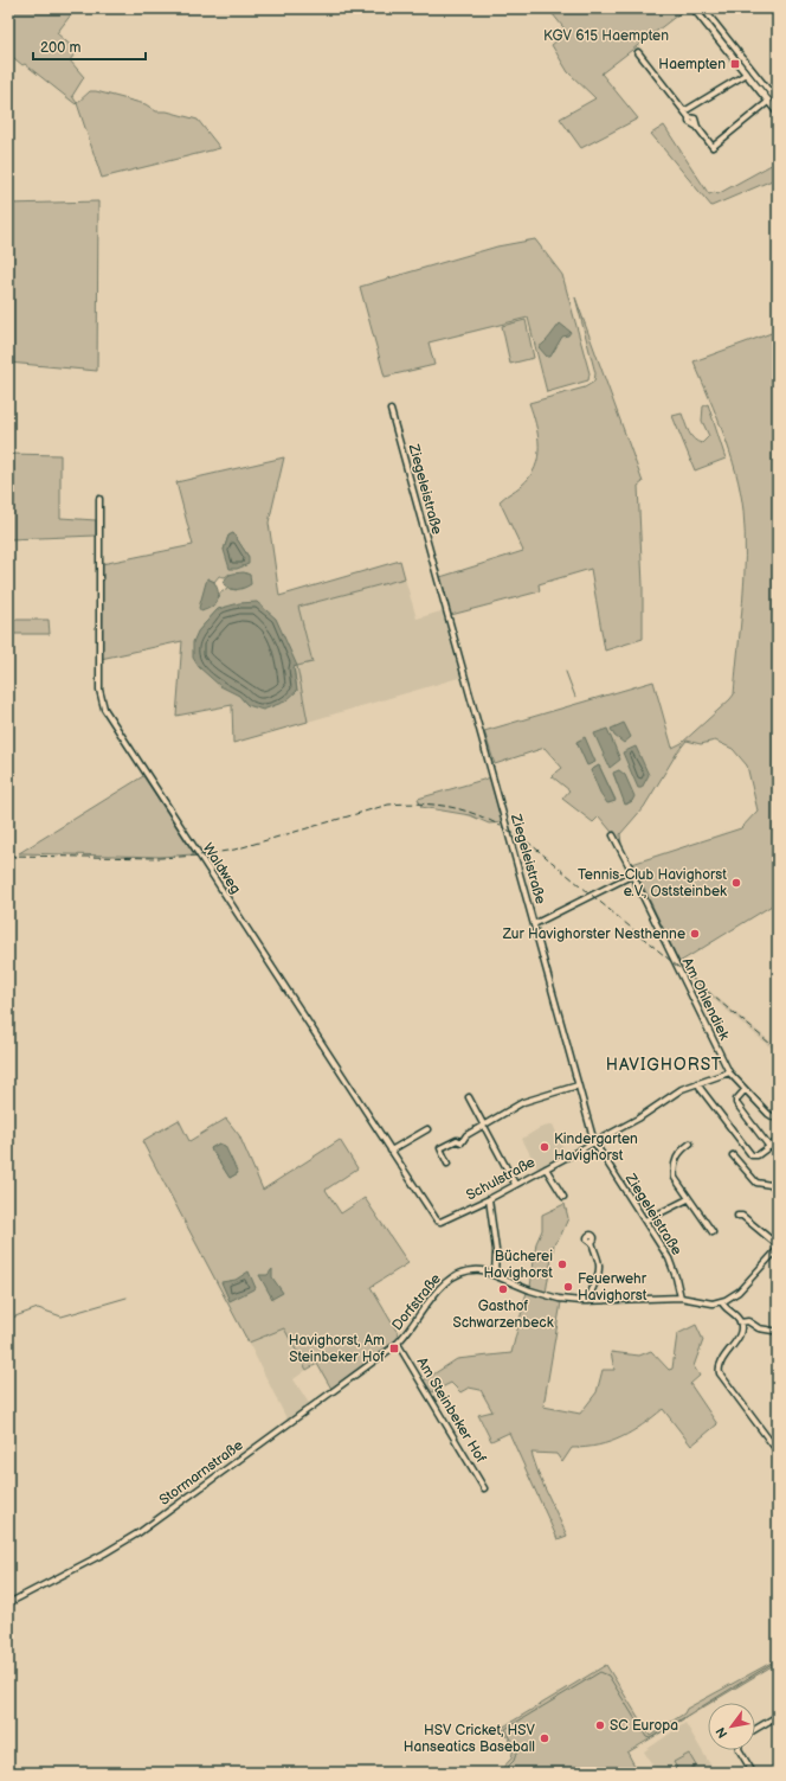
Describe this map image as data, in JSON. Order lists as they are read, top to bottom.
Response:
{
  "streets": {
    "street": [
      "Ziegeleistraße",
      "Waldweg",
      "Am Ohlendiek",
      "Schulstraße",
      "Dorfstraße",
      "Am Steinbeker Hof",
      "Stormarnstraße"
    ]
  },
  "crossings": [
    ["Ziegeleistraße", "Schulstraße"],
    ["Ziegeleistraße", "Dorfstraße"],
    ["Waldweg", "Schulstraße"],
    ["Am Ohlendiek", "Schulstraße"],
    ["Dorfstraße", "Am Steinbeker Hof"],
    ["Dorfstraße", "Stormarnstraße"],
    ["Am Steinbeker Hof", "Stormarnstraße"]
  ],
  "districts": ["HAVIGHORST"],
  "parks": ["KGV 615 Haempten"],
  "places": {
    "transit": ["Haempten", "Havighorst, Am Steinbeker Hof"],
    "other": [
      "Tennis-Club Havighorst e.V., Oststeinbek",
      "Zur Havighorster Nesthenne",
      "Kindergarten Havighorst",
      "Bücherei Havighorst",
      "Feuerwehr Havighorst",
      "Gasthof Schwarzenbeck",
      "SC Europa",
      "HSV Cricket, HSV Hanseatics Baseball"
    ]
  },
  "scale_bar": "200 m",
  "north": "bottom left"
}
